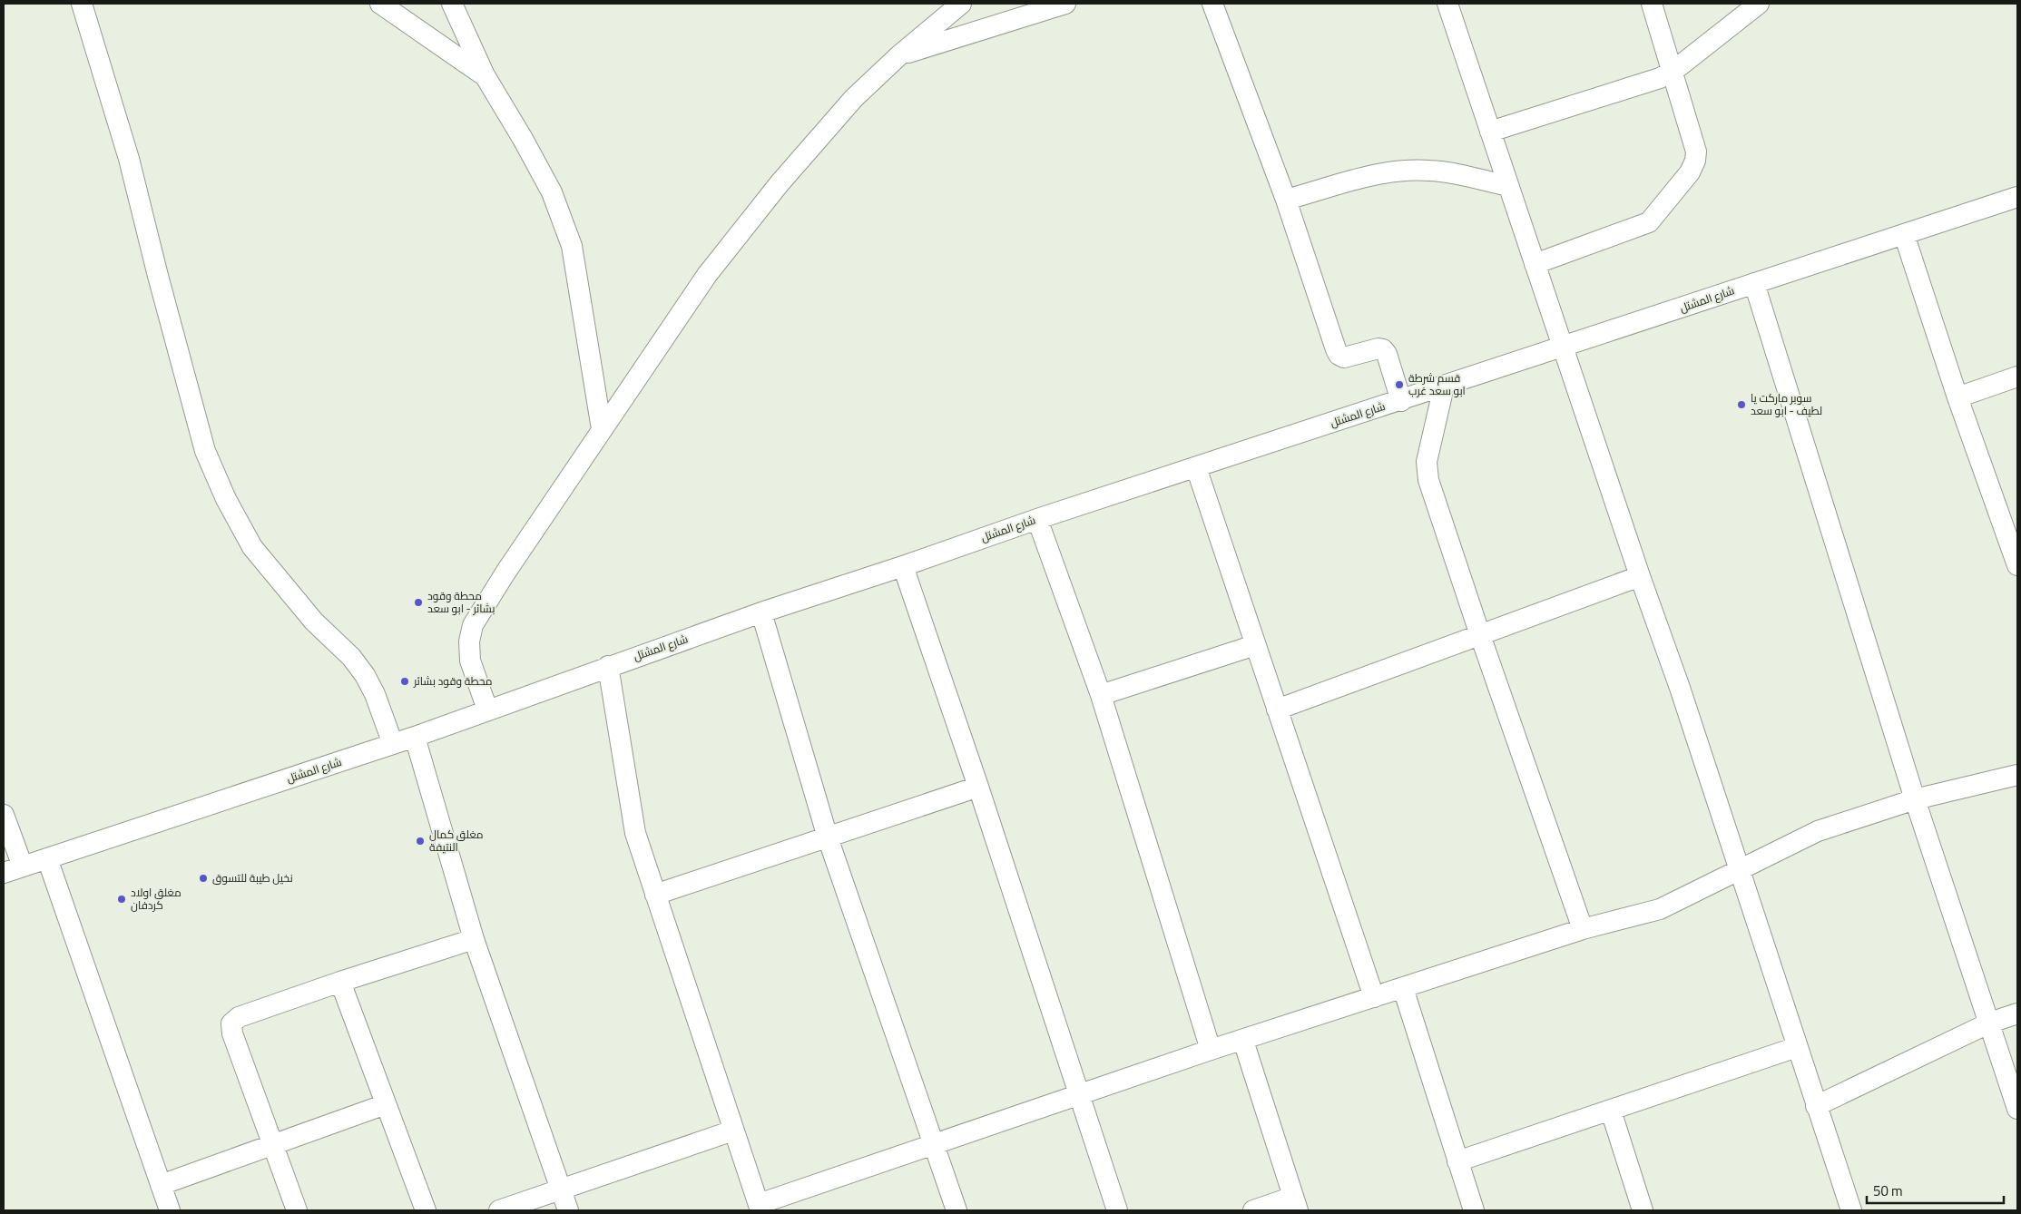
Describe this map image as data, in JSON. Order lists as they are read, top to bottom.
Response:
{
  "streets": {
    "street": ["شارع المشتل"]
  },
  "places": [
    "قسم شرطة ابو سعد غرب",
    "سوبر ماركت يا لطيف - ابو سعد",
    "محطة وقود بشائر - ابو سعد",
    "محطة وقود بشائر",
    "مغلق كمال النتيفة",
    "نخيل طيبة للتسوق",
    "مغلق اولاد كردفان"
  ],
  "scale_bar": "50 m"
}
